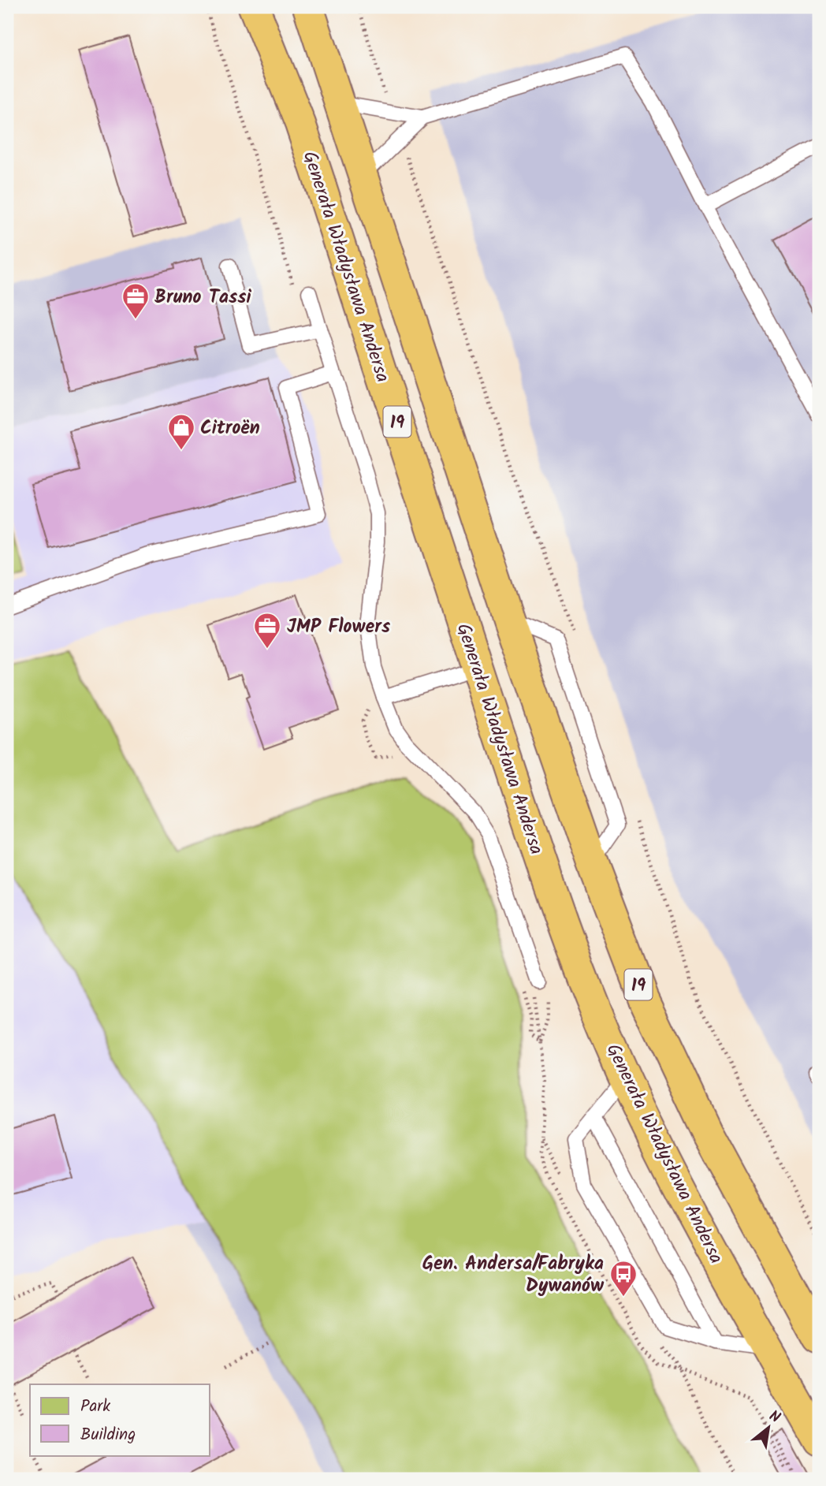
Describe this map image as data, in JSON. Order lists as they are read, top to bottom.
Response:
{
  "streets": {
    "highway": ["Generała Władysława Andersa", "19"]
  },
  "places": {
    "office": ["Bruno Tassi", "JMP Flowers"],
    "shop": ["Citroën"],
    "bus stop": ["Gen. Andersa/Fabryka Dywanów"]
  },
  "legend": ["Park", "Building"],
  "north": "top right"
}
